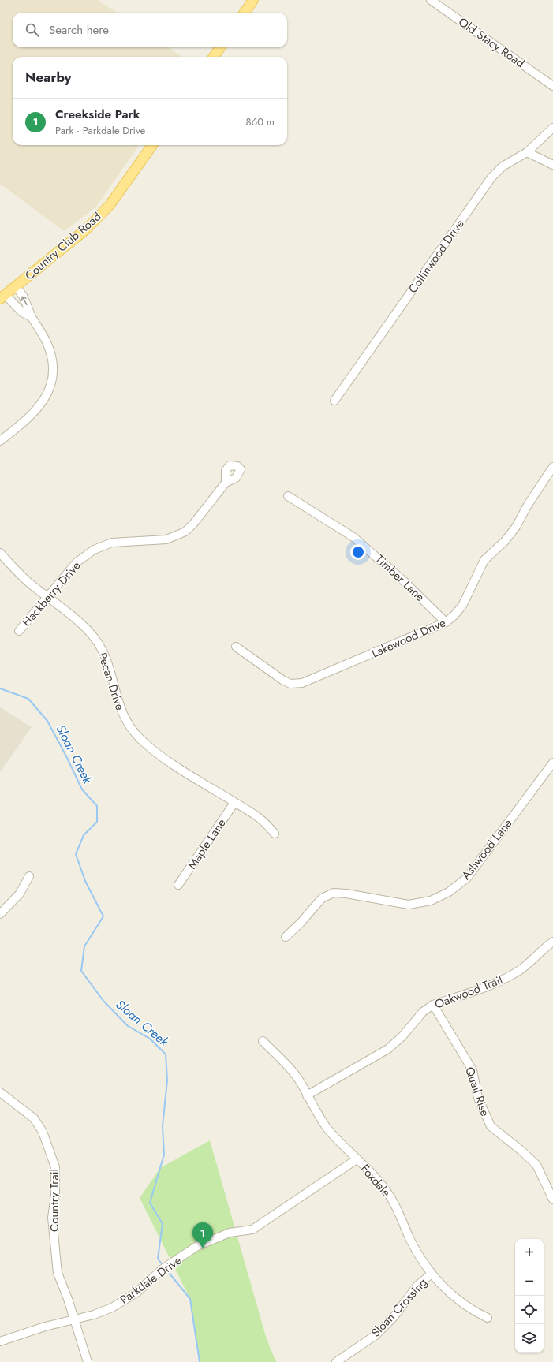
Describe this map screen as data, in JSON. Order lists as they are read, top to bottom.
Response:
{
  "streets": {
    "main road": ["Country Club Road"],
    "street": [
      "Old Stacy Road",
      "Collinwood Drive",
      "Timber Lane",
      "Hackberry Drive",
      "Lakewood Drive",
      "Pecan Drive",
      "Maple Lane",
      "Ashwood Lane",
      "Oakwood Trail",
      "Quail Rise",
      "Foxdale",
      "Country Trail",
      "Parkdale Drive",
      "Sloan Crossing"
    ]
  },
  "crossings": [
    ["Timber Lane", "Lakewood Drive"],
    ["Hackberry Drive", "Pecan Drive"],
    ["Pecan Drive", "Maple Lane"],
    ["Oakwood Trail", "Quail Rise"],
    ["Oakwood Trail", "Foxdale"],
    ["Foxdale", "Parkdale Drive"],
    ["Foxdale", "Sloan Crossing"],
    ["Country Trail", "Parkdale Drive"]
  ],
  "water": ["Sloan Creek"],
  "page": {
    "search": "Search here",
    "heading": "Nearby",
    "list": [
      {
        "mark": "1",
        "name": "Creekside Park",
        "note": "Park · Parkdale Drive",
        "value": "860 m"
      }
    ],
    "pins": "1",
    "map_buttons": ["+", "−"]
  }
}
